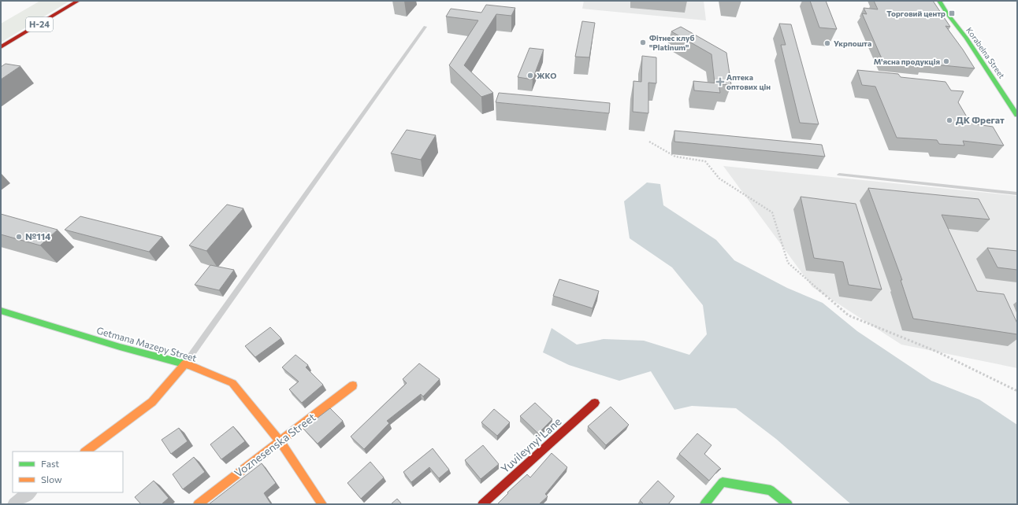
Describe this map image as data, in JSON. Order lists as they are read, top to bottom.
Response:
{
  "streets": {
    "street": [
      "Н-24",
      "Korabelna Street",
      "Getmana Mazepy Street",
      "Voznesenska Street",
      "Yuvileynyi Lane"
    ]
  },
  "crossings": [
    ["Getmana Mazepy Street", "Voznesenska Street"]
  ],
  "places": {
    "transit": ["Торговий центр"],
    "other": [
      "Фітнес клуб \"Platinum\"",
      "Укрпошта",
      "М'ясна продукція",
      "ЖКО",
      "ДК Фрегат",
      "№114"
    ],
    "health": ["Аптека оптових цін"]
  },
  "legend": ["Fast", "Slow"]
}
